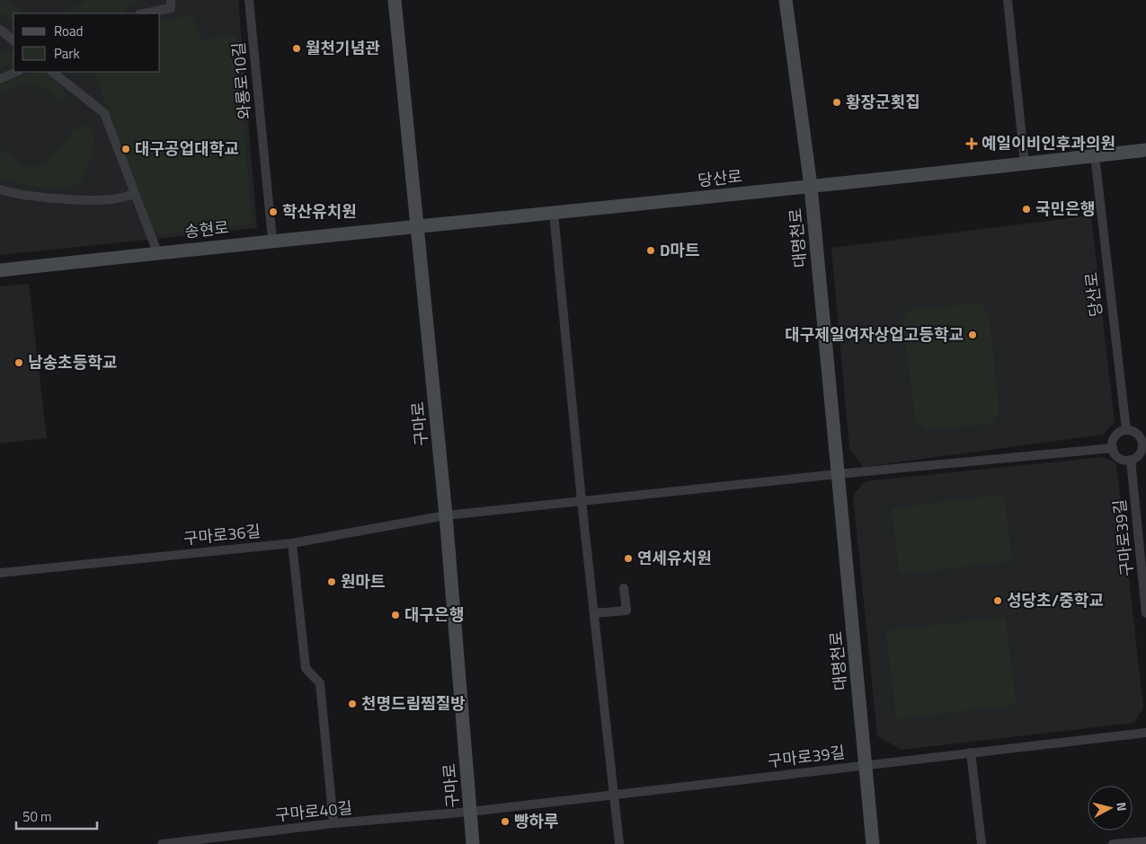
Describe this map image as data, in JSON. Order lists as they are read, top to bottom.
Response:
{
  "streets": {
    "main road": [
      "당산로",
      "송현로",
      "대명천로",
      "구마로"
    ],
    "street": [
      "와룡로10길",
      "구마로36길",
      "구마로39길",
      "구마로40길"
    ]
  },
  "crossings": [
    ["와룡로10길", "송현로"],
    ["당산로", "송현로"],
    ["당산로", "대명천로"],
    ["당산로", "구마로"],
    ["당산로", "구마로39길"],
    ["송현로", "구마로"],
    ["대명천로", "구마로36길"],
    ["대명천로", "구마로39길"],
    ["구마로", "구마로36길"],
    ["구마로", "구마로39길"],
    ["구마로", "구마로40길"],
    ["구마로39길", "구마로40길"]
  ],
  "places": {
    "other": [
      "월천기념관",
      "황장군횟집",
      "대구공업대학교",
      "국민은행",
      "학산유치원",
      "D마트",
      "대구제일여자상업고등학교",
      "남송초등학교",
      "연세유치원",
      "원마트",
      "성당초/중학교",
      "대구은행",
      "천명드림찜질방",
      "빵하루"
    ],
    "health": ["예일이비인후과의원"]
  },
  "legend": ["Road", "Park"],
  "scale_bar": "50 m",
  "north": "right"
}
